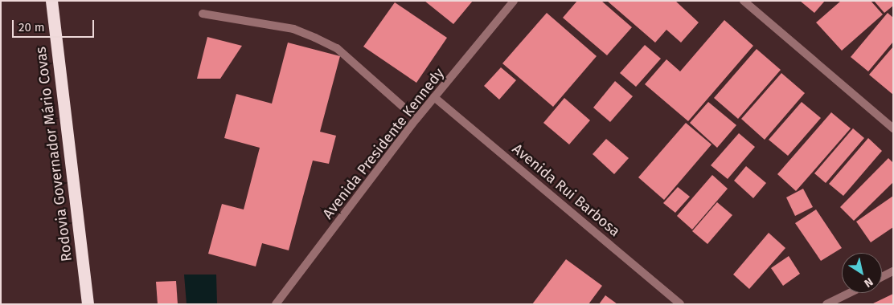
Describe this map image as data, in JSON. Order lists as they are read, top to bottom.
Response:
{
  "streets": {
    "highway": ["Rodovia Governador Mário Covas"],
    "street": ["Avenida Presidente Kennedy", "Avenida Rui Barbosa"]
  },
  "crossings": [
    ["Avenida Presidente Kennedy", "Avenida Rui Barbosa"]
  ],
  "scale_bar": "20 m",
  "north": "bottom right"
}
